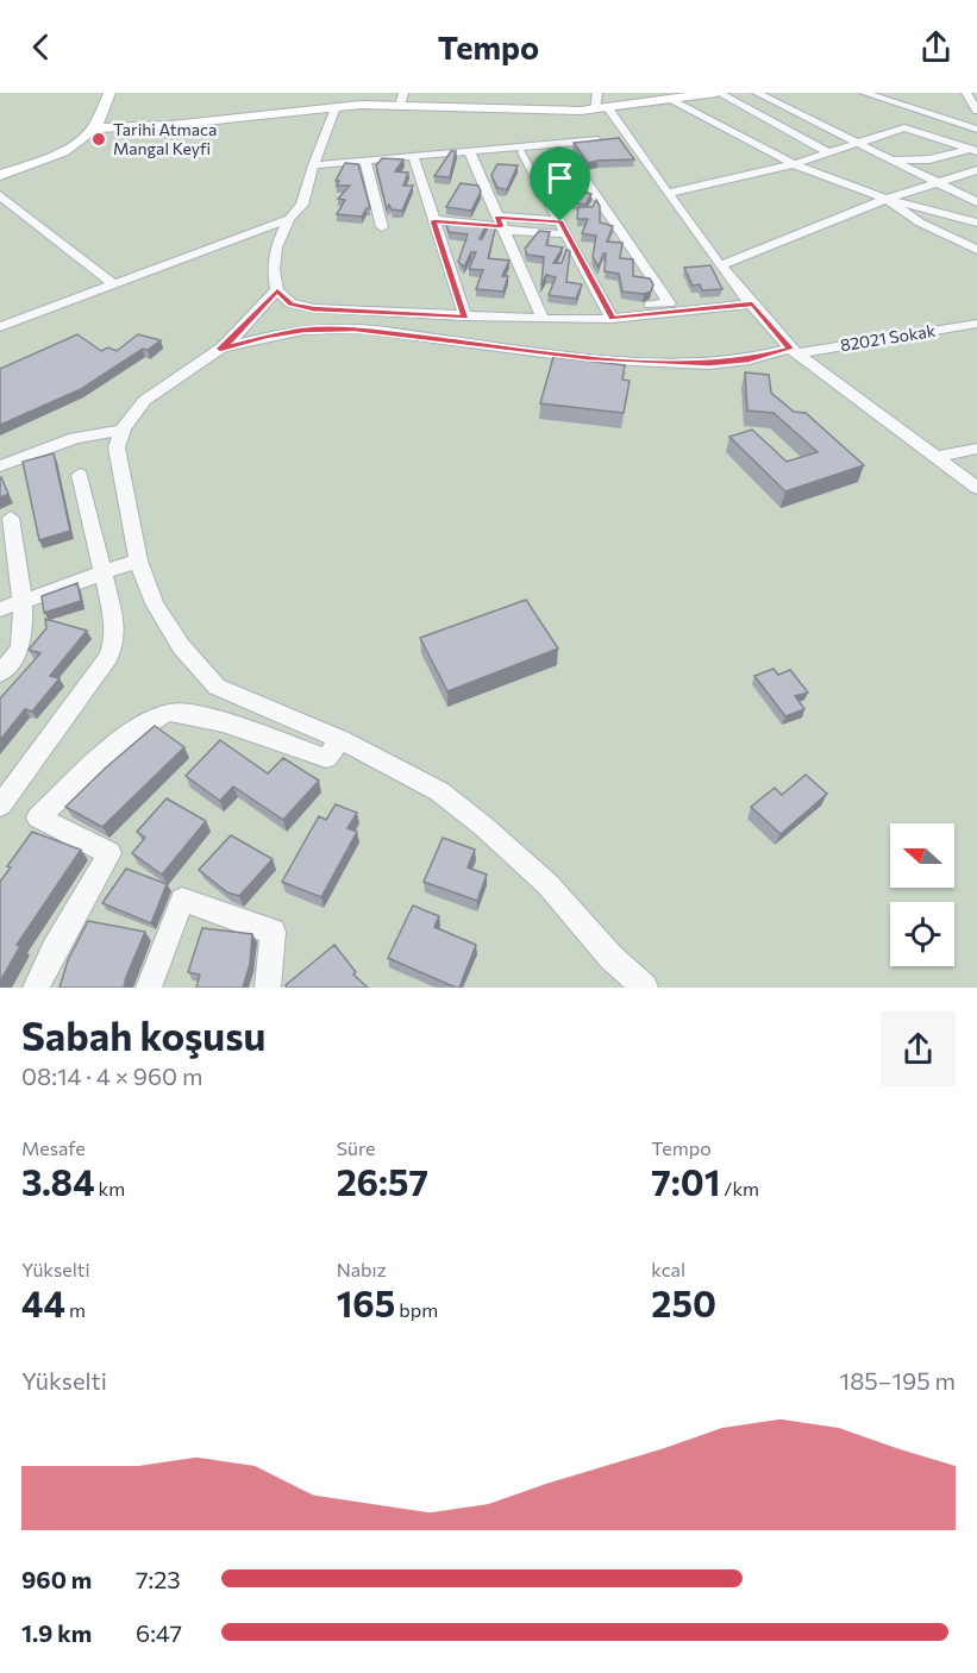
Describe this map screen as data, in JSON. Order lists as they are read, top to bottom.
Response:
{
  "streets": {
    "street": ["82021 Sokak"]
  },
  "places": ["Tarihi Atmaca Mangal Keyfi"],
  "north": "left",
  "page": {
    "header": "Tempo",
    "heading": ["Sabah koşusu", "08:14 · 4 × 960 m"],
    "stats": [
      ["Mesafe", "3.84 km"],
      ["Süre", "26:57"],
      ["Tempo", "7:01 /km"],
      ["Yükselti", "44 m"],
      ["Nabız", "165 bpm"],
      ["kcal", "250"]
    ],
    "chart": ["Yükselti", "185–195 m"],
    "list": [
      {
        "name": "960 m",
        "note": "7:23"
      },
      {
        "name": "1.9 km",
        "note": "6:47"
      }
    ]
  }
}
